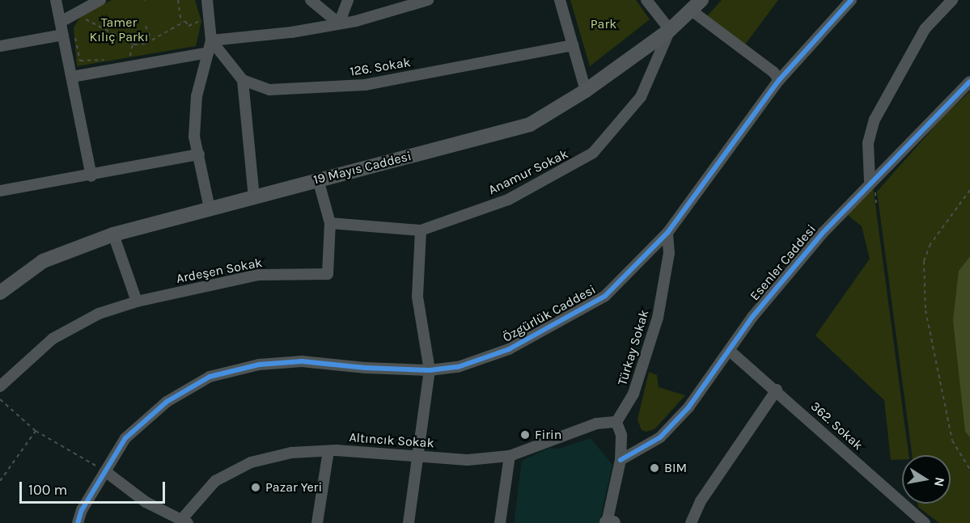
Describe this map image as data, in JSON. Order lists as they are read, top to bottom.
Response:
{
  "streets": {
    "main road": ["19 Mayıs Caddesi"],
    "street": [
      "126. Sokak",
      "Anamur Sokak",
      "Esenler Caddesi",
      "Ardeşen Sokak",
      "Özgürlük Caddesi",
      "Türkay Sokak",
      "362. Sokak",
      "Altıncık Sokak"
    ]
  },
  "crossings": [
    ["19 Mayıs Caddesi", "Anamur Sokak"],
    ["19 Mayıs Caddesi", "Ardeşen Sokak"],
    ["Anamur Sokak", "Ardeşen Sokak"],
    ["Esenler Caddesi", "362. Sokak"],
    ["Özgürlük Caddesi", "Türkay Sokak"],
    ["Türkay Sokak", "Altıncık Sokak"]
  ],
  "parks": ["Tamer Kılıç Parkı", "Park"],
  "places": ["Firin", "BIM", "Pazar Yeri"],
  "scale_bar": "100 m",
  "north": "right"
}
